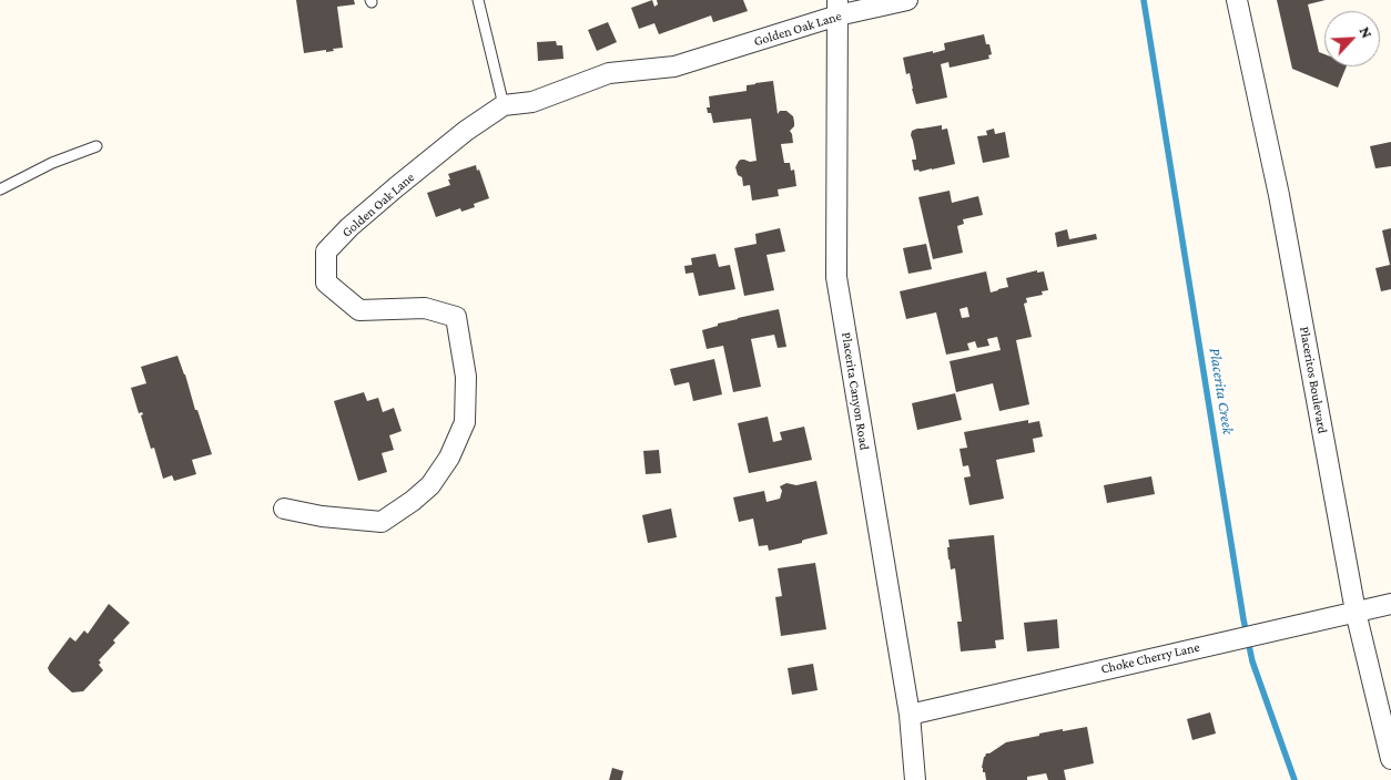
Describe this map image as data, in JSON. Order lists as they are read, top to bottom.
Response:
{
  "streets": {
    "street": [
      "Golden Oak Lane",
      "Placeritos Boulevard",
      "Placerita Canyon Road",
      "Choke Cherry Lane"
    ]
  },
  "crossings": [
    ["Golden Oak Lane", "Placerita Canyon Road"],
    ["Placeritos Boulevard", "Choke Cherry Lane"],
    ["Placerita Canyon Road", "Choke Cherry Lane"]
  ],
  "water": ["Placerita Creek"],
  "north": "top right"
}
